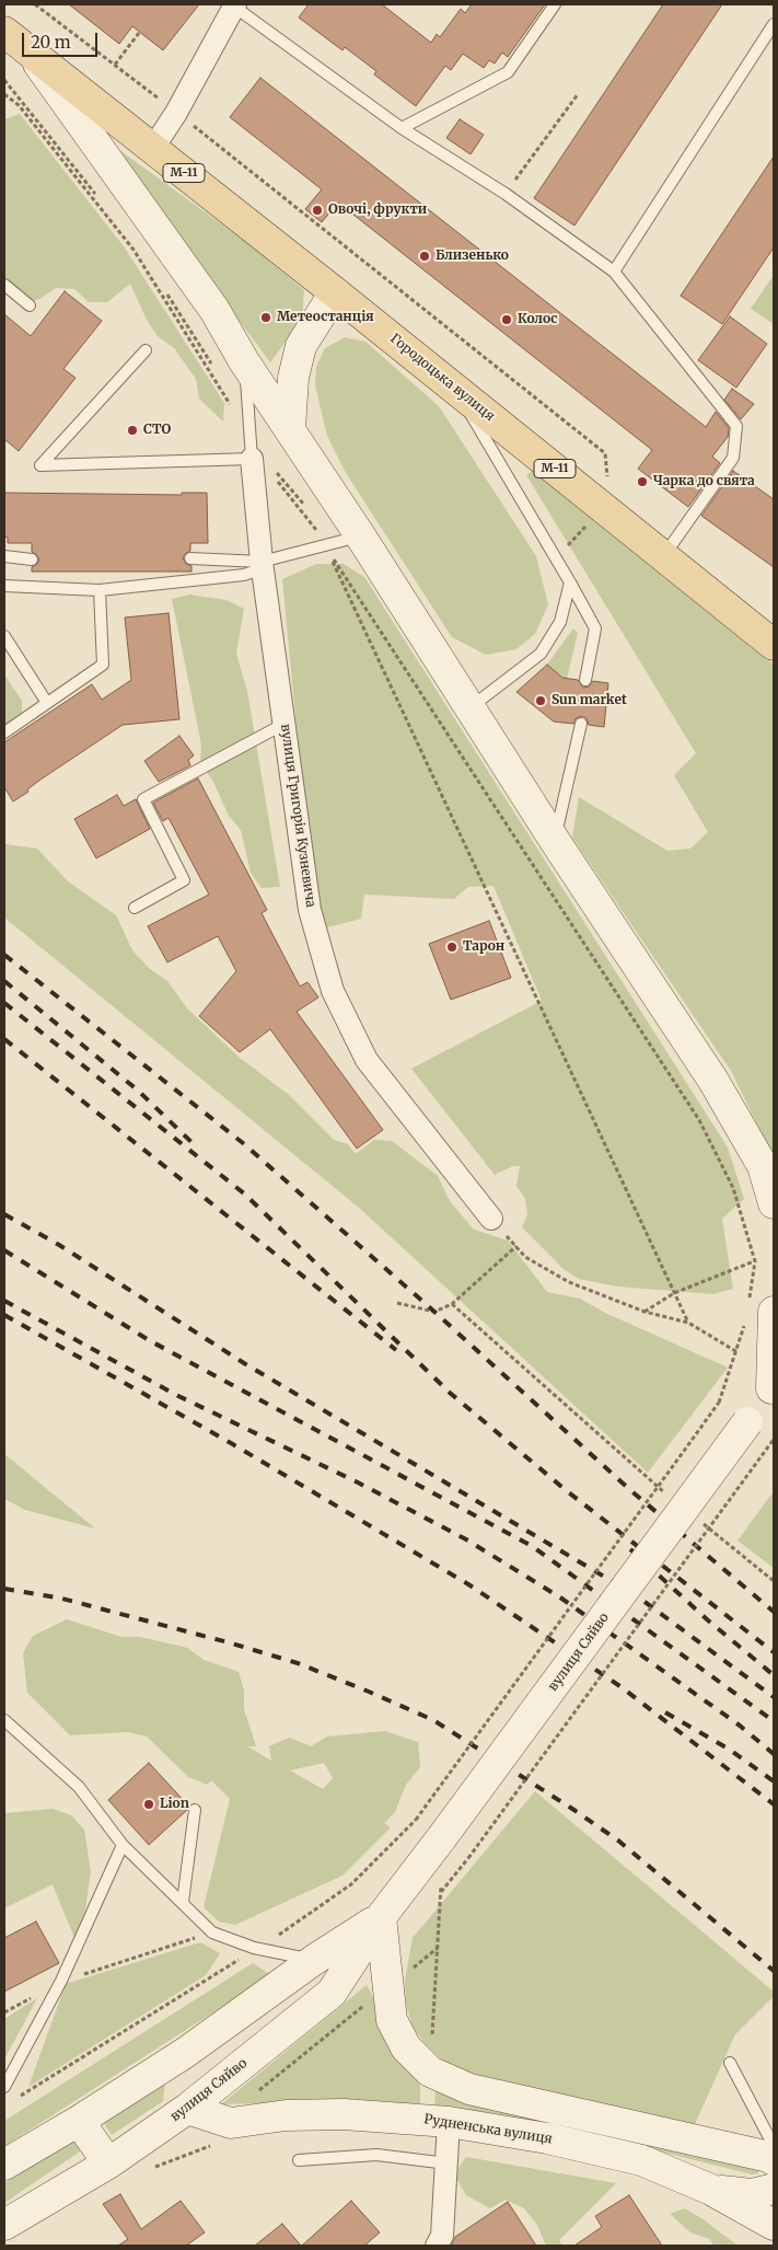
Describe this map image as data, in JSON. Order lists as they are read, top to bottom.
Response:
{
  "streets": {
    "main road": [
      "М-11",
      "Городоцька вулиця",
      "вулиця Сяйво",
      "Рудненська вулиця"
    ],
    "street": ["вулиця Григорія Кузневича"]
  },
  "crossings": [
    ["вулиця Сяйво", "Рудненська вулиця"]
  ],
  "places": [
    "Овочі, фрукти",
    "Близенько",
    "Метеостанція",
    "Колос",
    "СТО",
    "Чарка до свята",
    "Sun market",
    "Тарон",
    "Lion"
  ],
  "scale_bar": "20 m"
}
